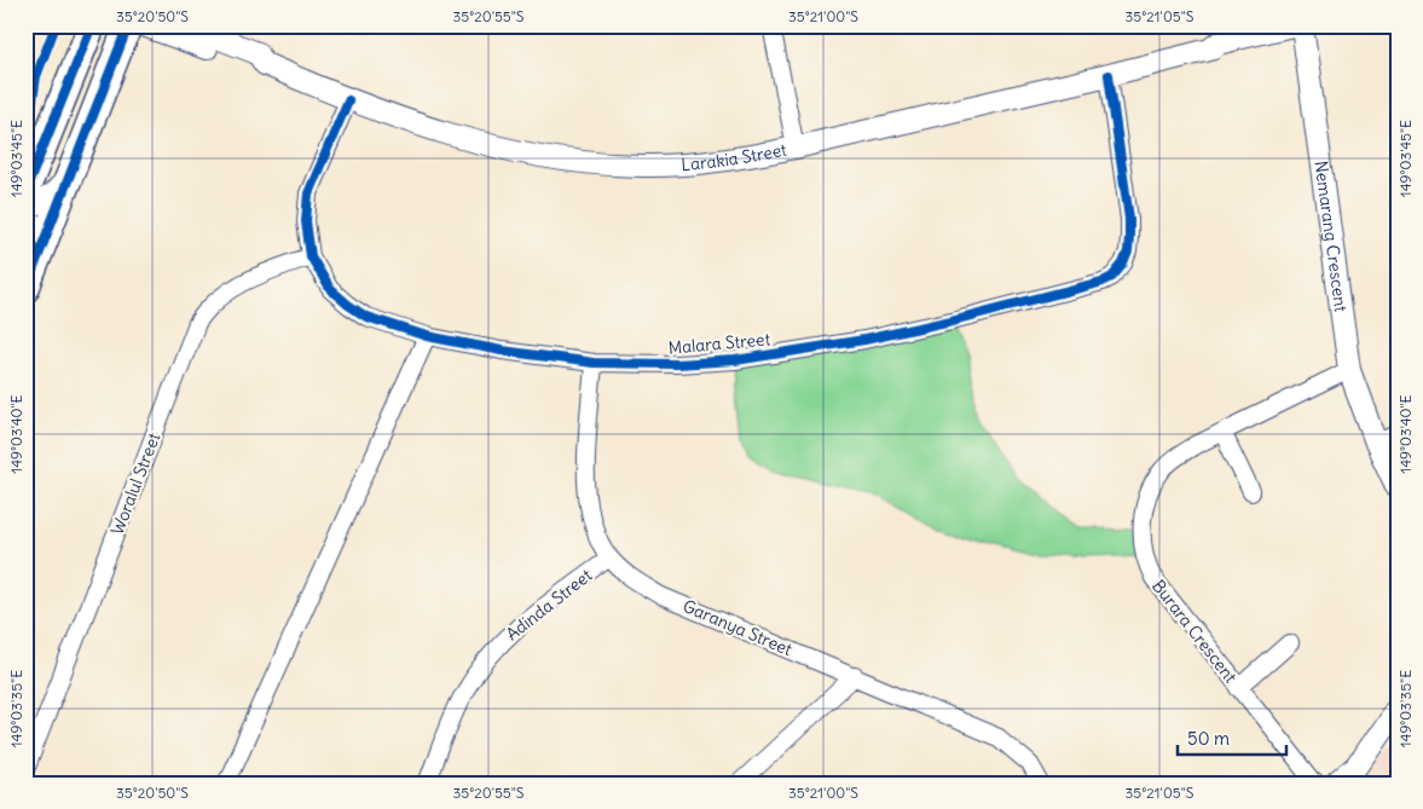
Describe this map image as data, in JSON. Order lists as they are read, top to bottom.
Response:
{
  "streets": {
    "street": [
      "Larakia Street",
      "Nemarang Crescent",
      "Malara Street",
      "Woralul Street",
      "Adinda Street",
      "Garanya Street",
      "Burara Crescent"
    ]
  },
  "crossings": [
    ["Larakia Street", "Nemarang Crescent"],
    ["Larakia Street", "Malara Street"],
    ["Nemarang Crescent", "Burara Crescent"],
    ["Malara Street", "Woralul Street"],
    ["Malara Street", "Garanya Street"],
    ["Adinda Street", "Garanya Street"]
  ],
  "scale_bar": "50 m",
  "coordinates": [
    "35°20'50\"S",
    "35°20'55\"S",
    "35°21'00\"S",
    "35°21'05\"S",
    "149°03'45\"E",
    "149°03'40\"E",
    "149°03'35\"E"
  ]
}
